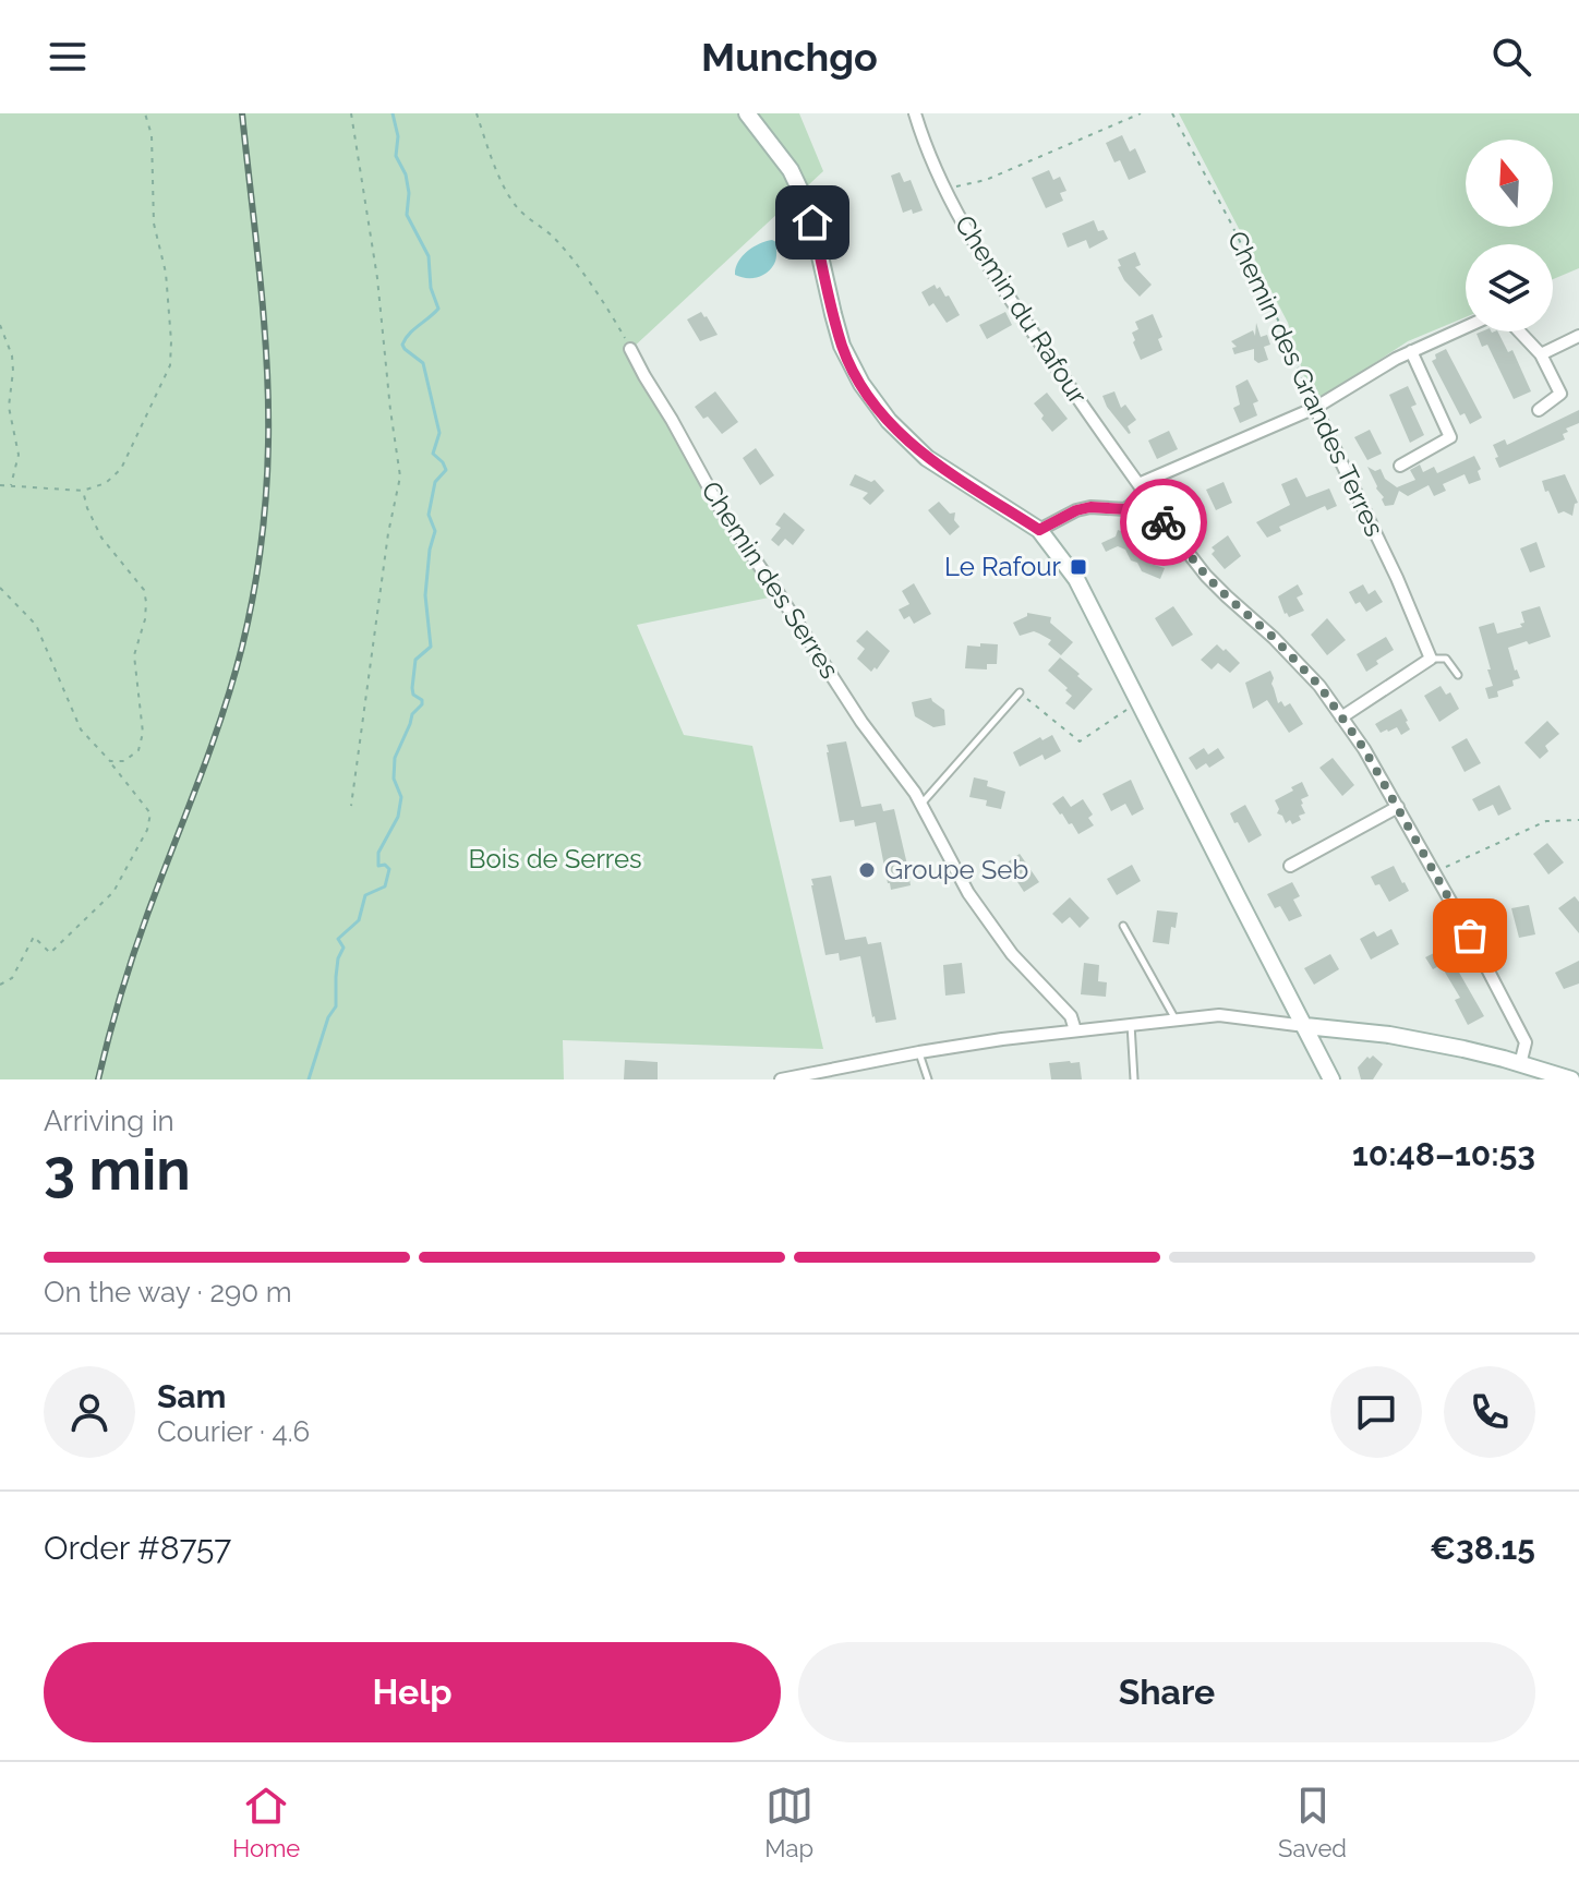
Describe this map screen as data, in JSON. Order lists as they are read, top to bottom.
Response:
{
  "streets": {
    "street": ["Chemin du Rafour", "Chemin des Grandes Terres", "Chemin des Serres"]
  },
  "parks": ["Bois de Serres"],
  "places": {
    "transit": ["Le Rafour"],
    "other": ["Groupe Seb"]
  },
  "north": "top",
  "page": {
    "header": "Munchgo",
    "heading": ["3 min", "Arriving in", "10:48–10:53"],
    "panel": [
      "Sam",
      "Courier · 4.6",
      "Order #8757",
      "€38.15"
    ],
    "bar": "On the way · 290 m",
    "buttons": ["Help", "Share"],
    "tabs": ["Home", "Map", "Saved"]
  }
}
